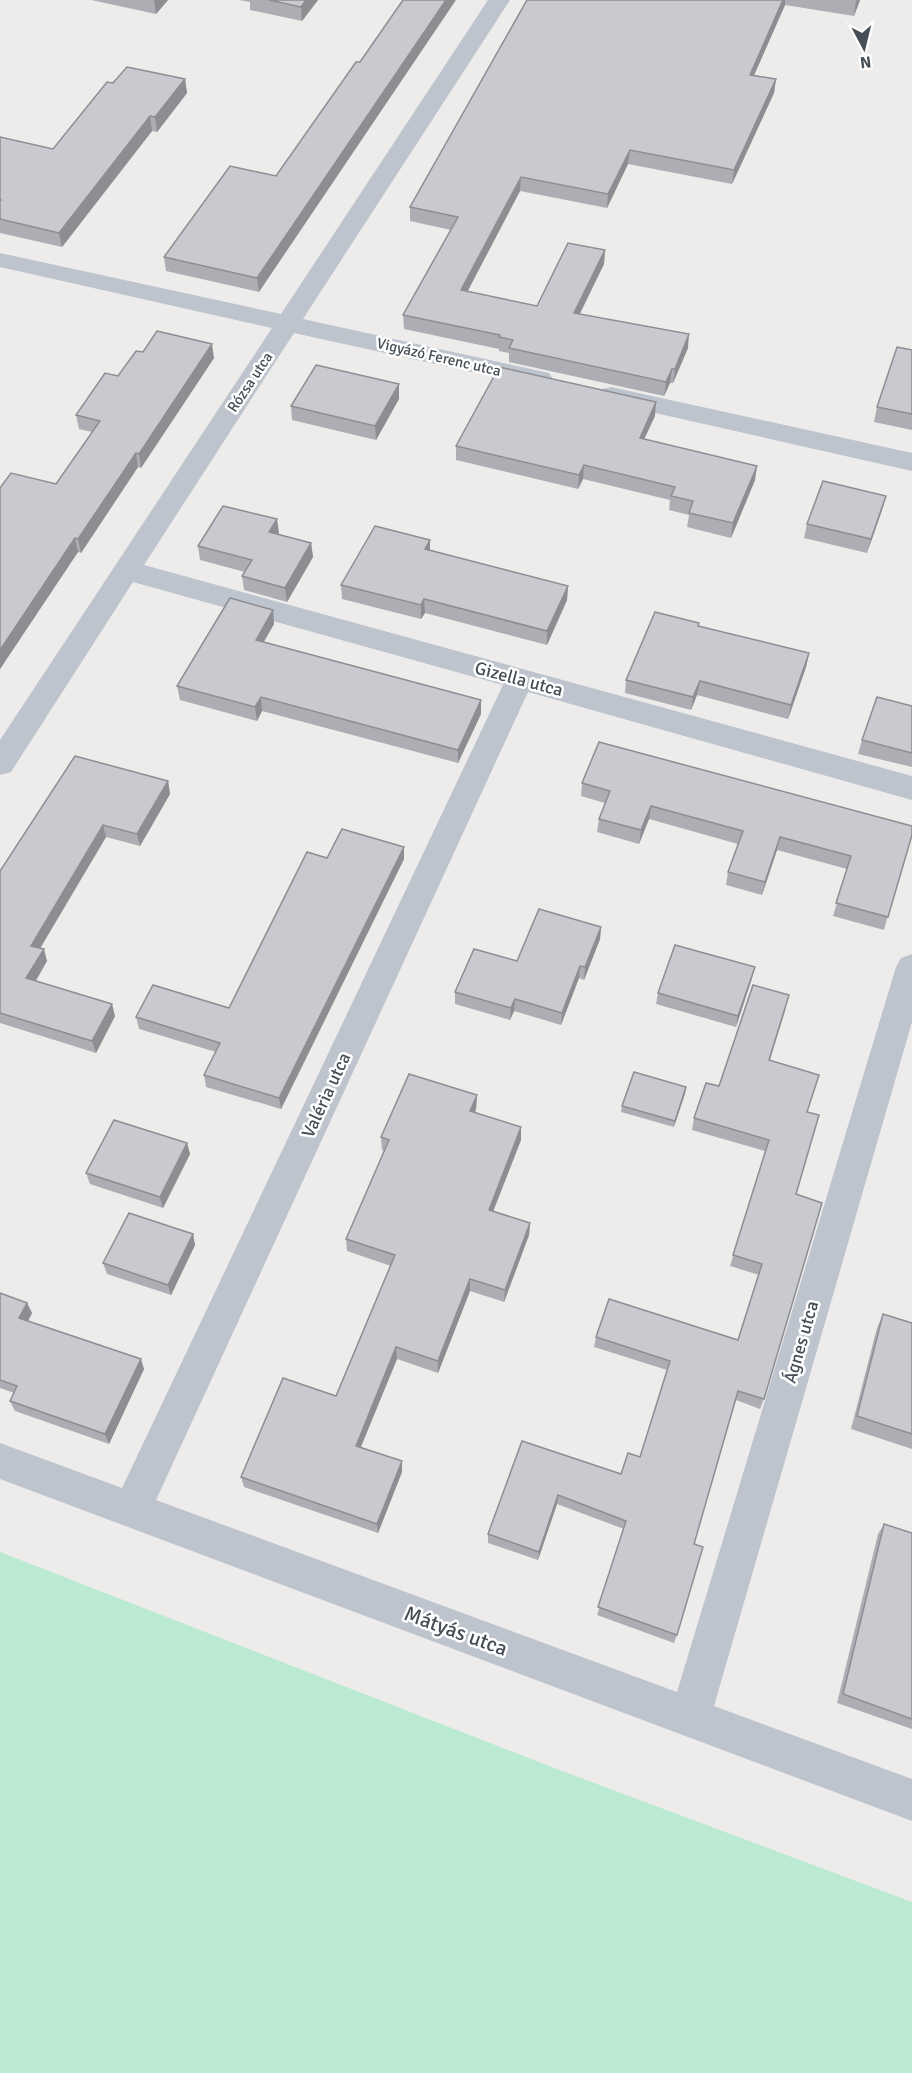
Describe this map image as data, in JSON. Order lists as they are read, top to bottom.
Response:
{
  "streets": {
    "street": [
      "Vigyázó Ferenc utca",
      "Rózsa utca",
      "Gizella utca",
      "Valéria utca",
      "Ágnes utca",
      "Mátyás utca"
    ]
  },
  "crossings": [
    ["Vigyázó Ferenc utca", "Rózsa utca"],
    ["Rózsa utca", "Gizella utca"],
    ["Gizella utca", "Valéria utca"],
    ["Valéria utca", "Mátyás utca"],
    ["Ágnes utca", "Mátyás utca"]
  ],
  "north": "bottom"
}
